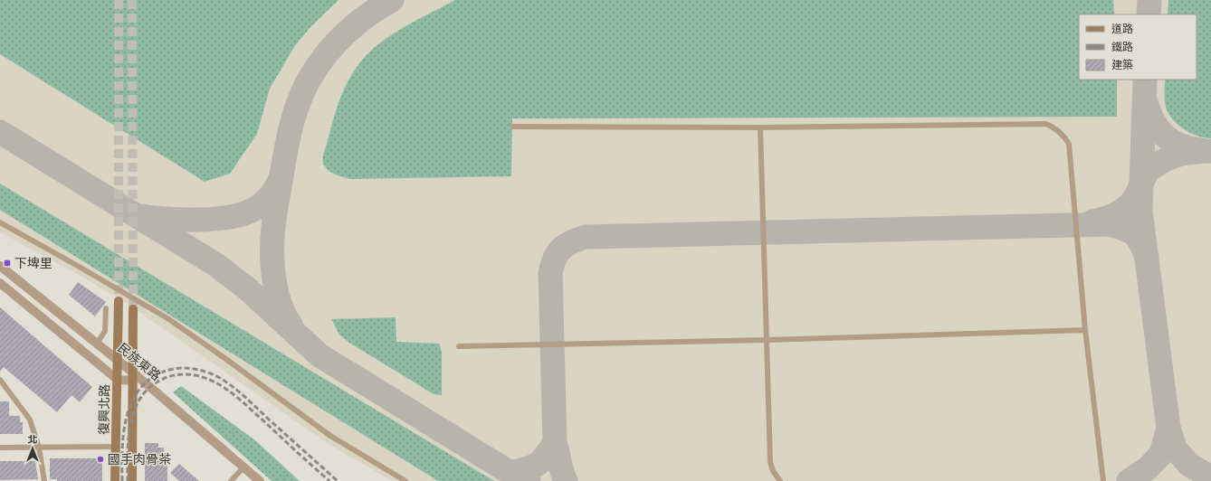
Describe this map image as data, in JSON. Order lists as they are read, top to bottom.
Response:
{
  "streets": {
    "main road": ["復興北路"],
    "street": ["民族東路"]
  },
  "crossings": [
    ["民族東路", "復興北路"]
  ],
  "places": {
    "transit": ["下埤里"],
    "other": ["國手肉骨茶"]
  },
  "legend": ["道路", "鐵路", "建築"],
  "north": "top"
}
